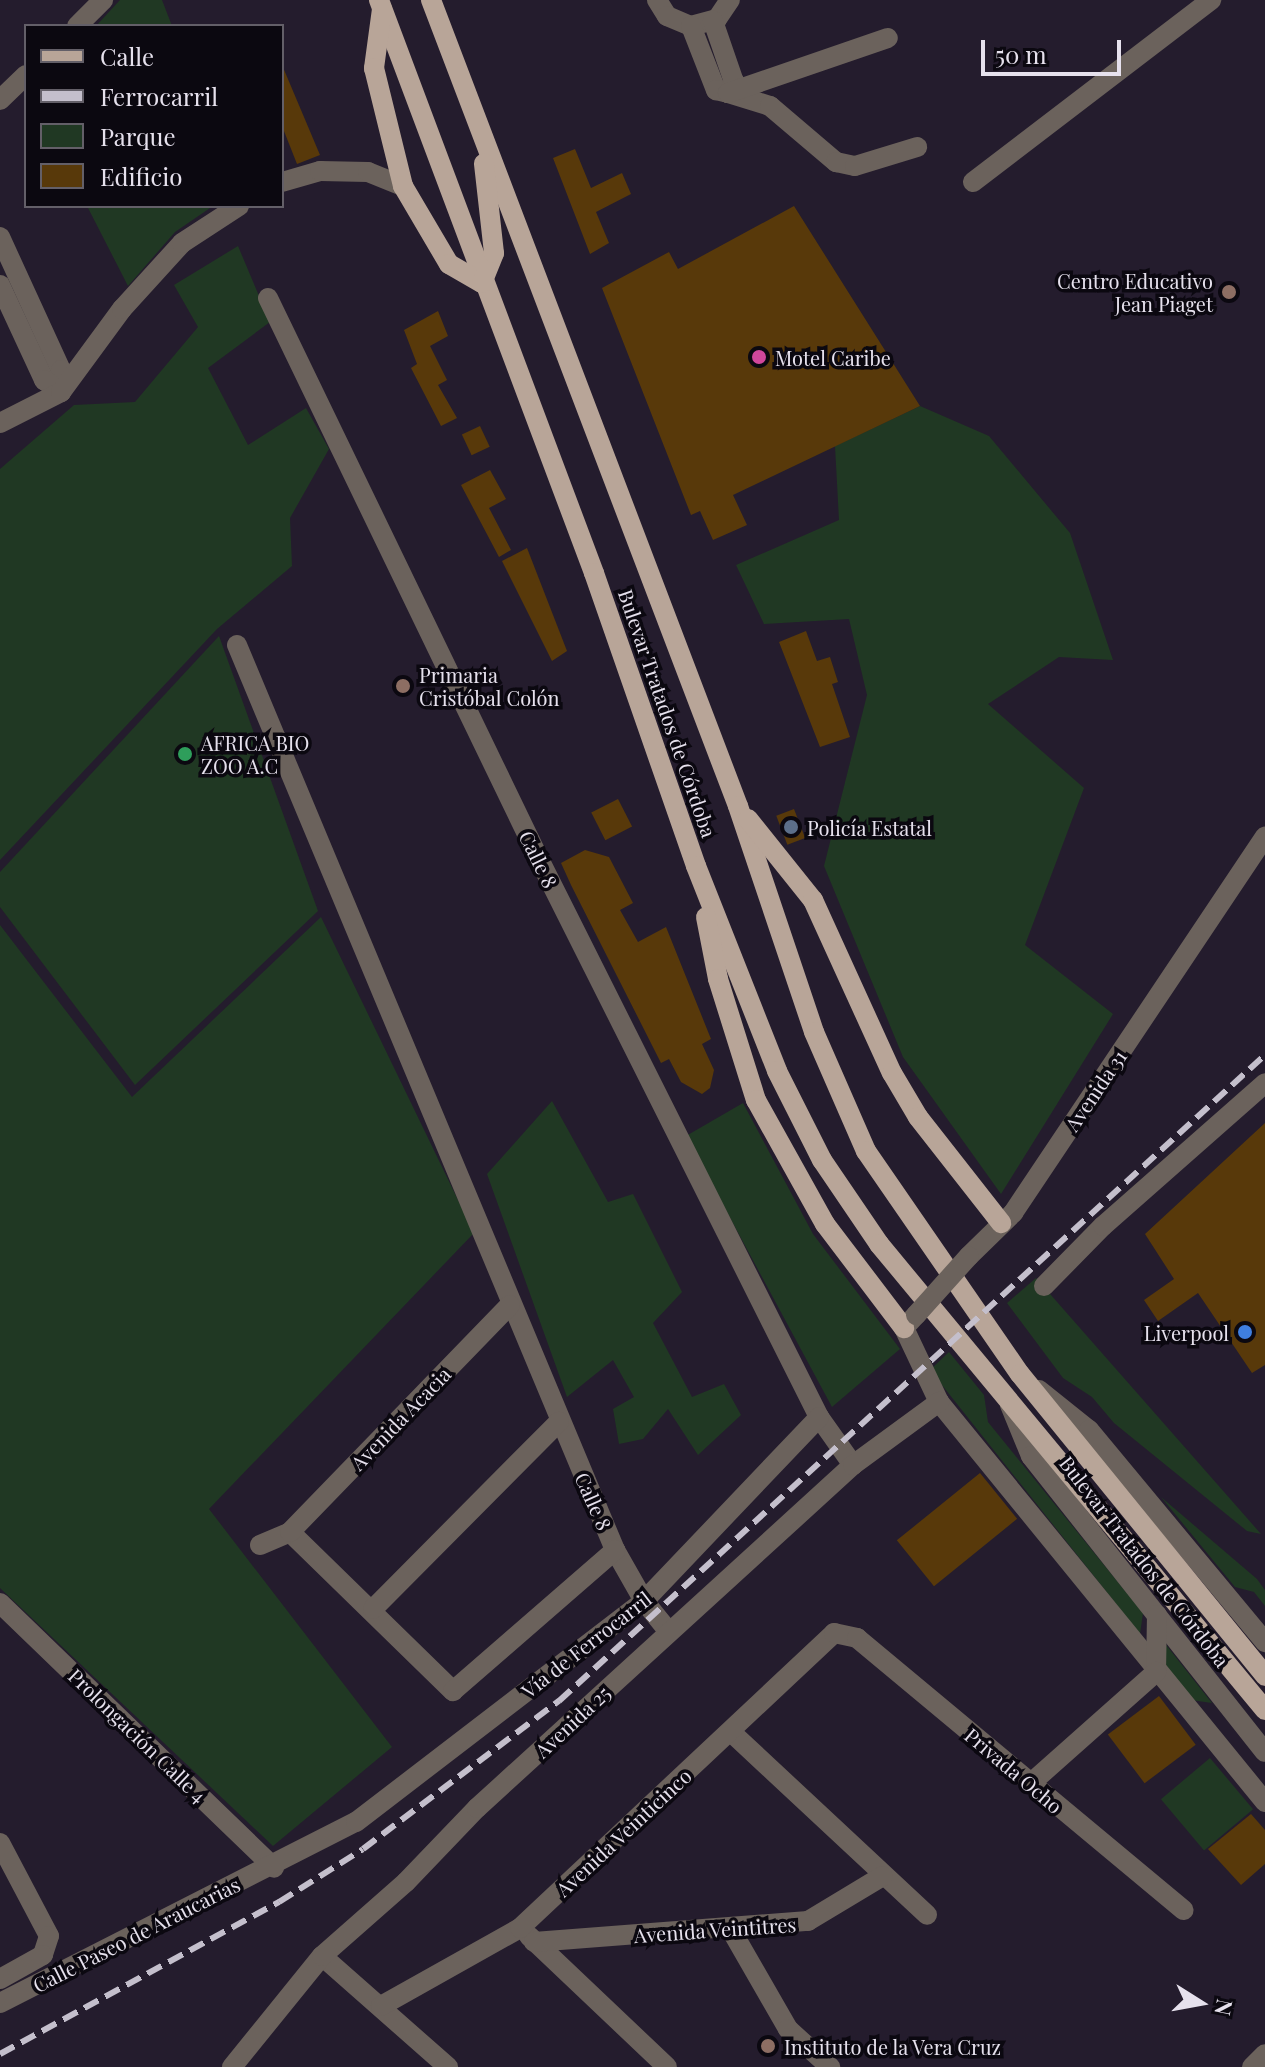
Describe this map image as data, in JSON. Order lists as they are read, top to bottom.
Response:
{
  "streets": {
    "main road": ["Bulevar Tratados de Córdoba"],
    "street": [
      "Calle 8",
      "Avenida 31",
      "Avenida Acacia",
      "Vía de Ferrocarril",
      "Avenida 25",
      "Prolongación Calle 4",
      "Privada Ocho",
      "Avenida Veinticinco",
      "Avenida Veintitres",
      "Calle Paseo de Araucarias"
    ]
  },
  "crossings": [
    ["Calle 8", "Avenida Acacia"],
    ["Calle 8", "Vía de Ferrocarril"],
    ["Calle 8", "Avenida 25"],
    ["Vía de Ferrocarril", "Prolongación Calle 4"],
    ["Vía de Ferrocarril", "Calle Paseo de Araucarias"],
    ["Prolongación Calle 4", "Calle Paseo de Araucarias"],
    ["Privada Ocho", "Avenida Veinticinco"],
    ["Avenida Veinticinco", "Avenida Veintitres"]
  ],
  "places": [
    "Centro Educativo Jean Piaget",
    "Motel Caribe",
    "Primaria Cristóbal Colón",
    "AFRICA BIO ZOO A.C",
    "Policía Estatal",
    "Liverpool",
    "Instituto de la Vera Cruz"
  ],
  "legend": [
    "Calle",
    "Ferrocarril",
    "Parque",
    "Edificio"
  ],
  "scale_bar": "50 m",
  "north": "right"
}
